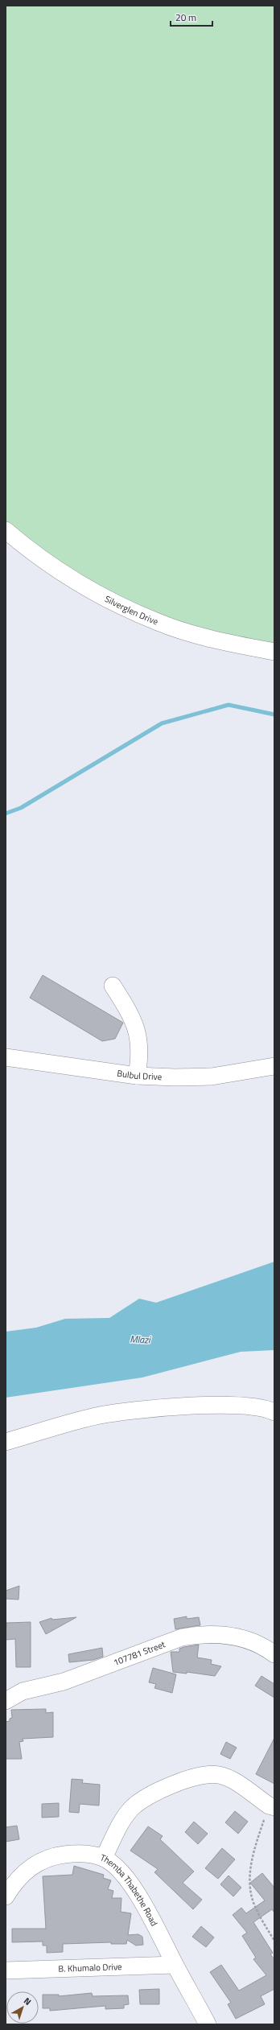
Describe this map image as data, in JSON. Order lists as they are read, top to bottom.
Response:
{
  "streets": {
    "street": [
      "Silverglen Drive",
      "Bulbul Drive",
      "107781 Street",
      "Themba Thabethe Road",
      "B. Khumalo Drive"
    ]
  },
  "crossings": [
    ["Themba Thabethe Road", "B. Khumalo Drive"]
  ],
  "water": ["Mlazi"],
  "scale_bar": "20 m",
  "north": "top right"
}
